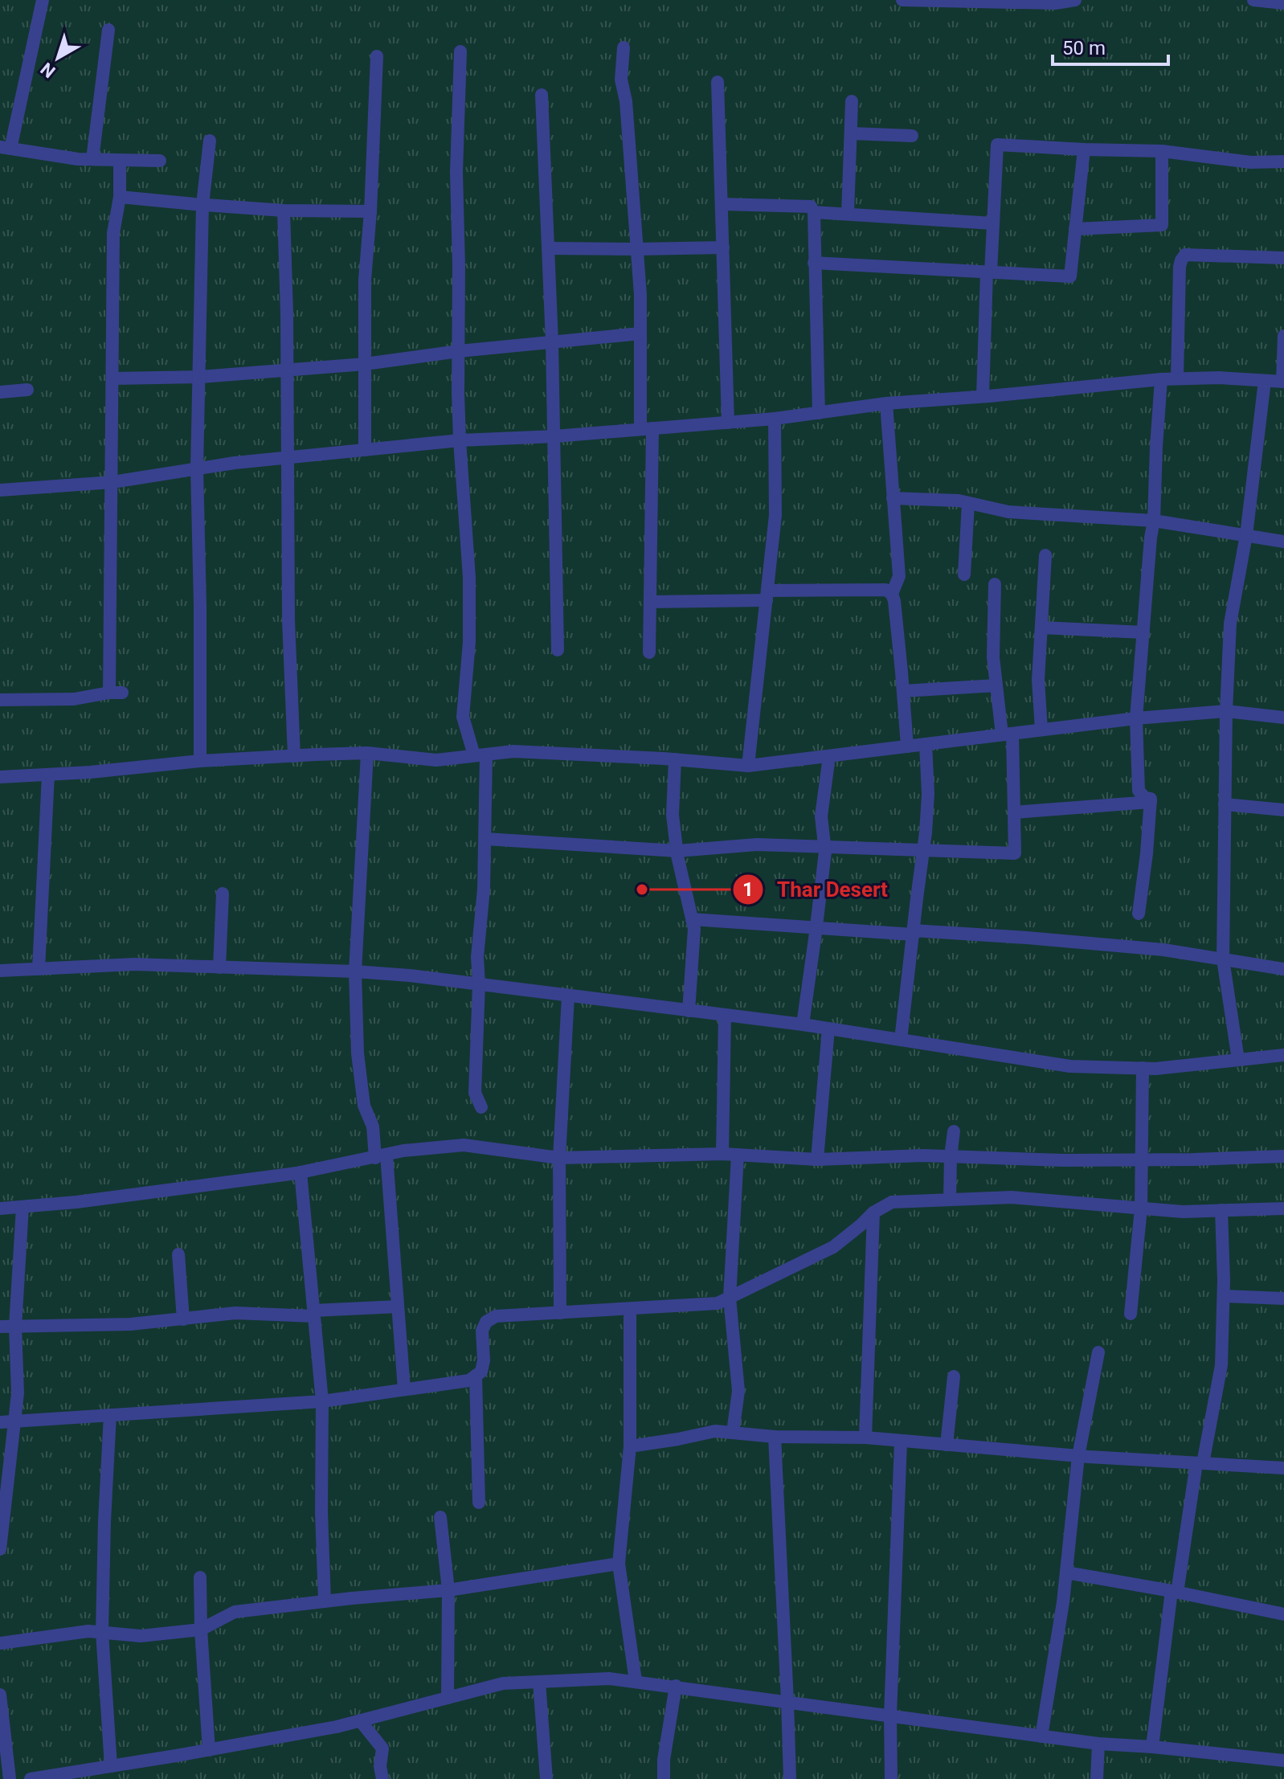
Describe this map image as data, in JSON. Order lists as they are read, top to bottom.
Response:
{
  "places": ["Thar Desert"],
  "scale_bar": "50 m",
  "north": "bottom left"
}
